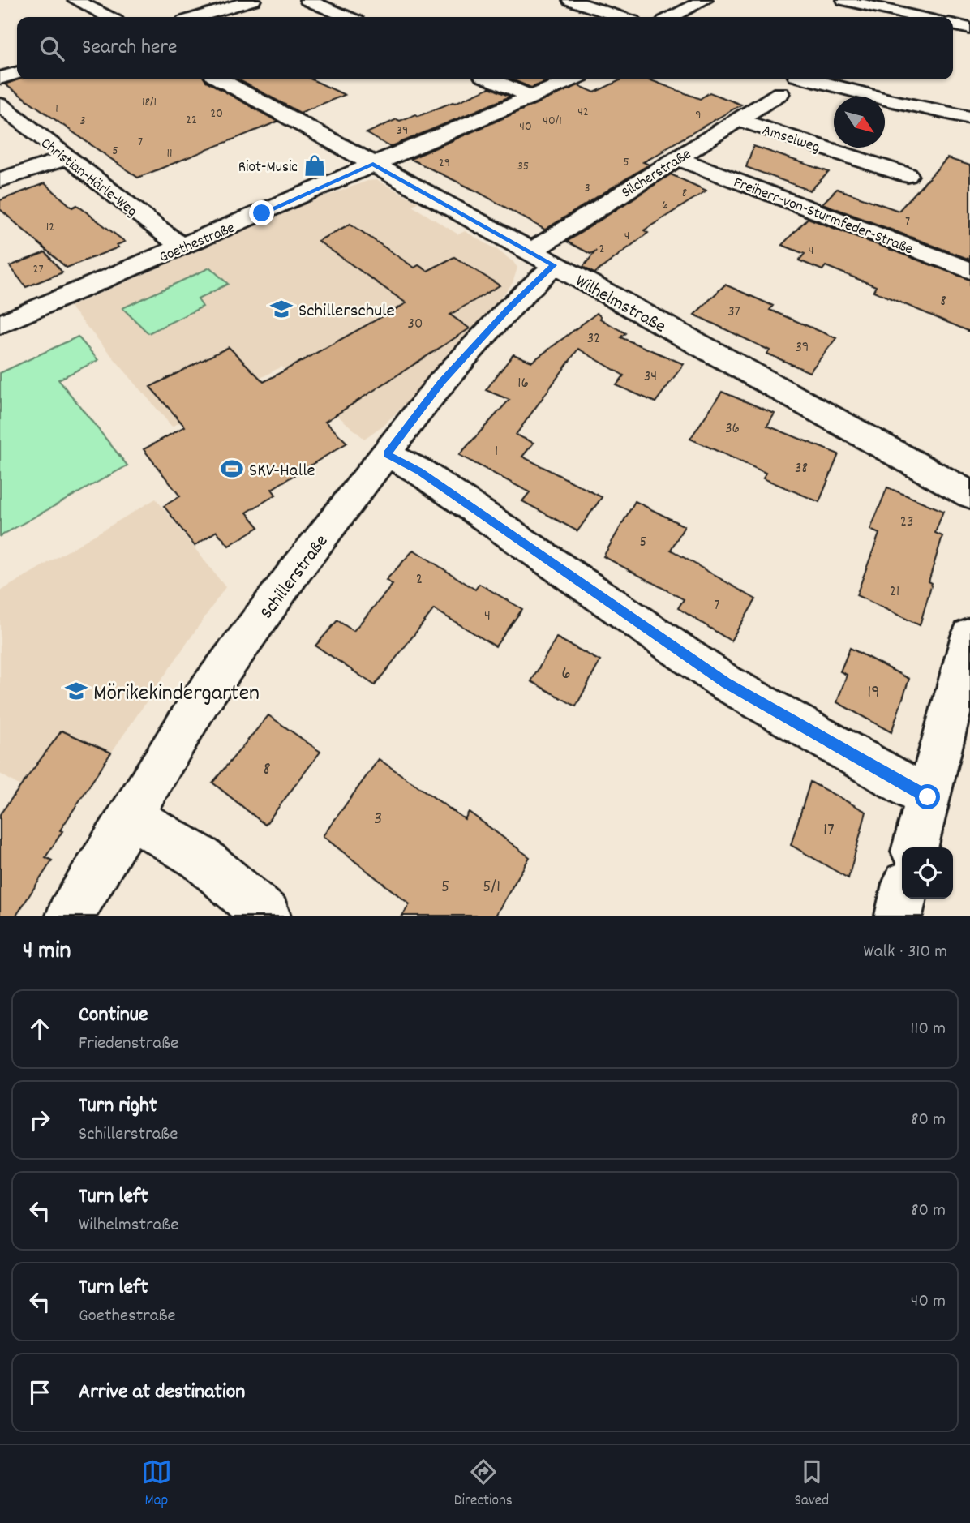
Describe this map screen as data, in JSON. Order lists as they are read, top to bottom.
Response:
{
  "streets": {
    "street": [
      "Amselweg",
      "Silcherstraße",
      "Christian-Härle-Weg",
      "Freiherr-von-Sturmfeder-Straße",
      "Goethestraße",
      "Wilhelmstraße",
      "Schillerstraße"
    ]
  },
  "crossings": [
    ["Amselweg", "Silcherstraße"],
    ["Silcherstraße", "Freiherr-von-Sturmfeder-Straße"],
    ["Silcherstraße", "Wilhelmstraße"],
    ["Silcherstraße", "Schillerstraße"],
    ["Christian-Härle-Weg", "Goethestraße"],
    ["Goethestraße", "Wilhelmstraße"],
    ["Wilhelmstraße", "Schillerstraße"]
  ],
  "places": {
    "shop": ["Riot-Music"],
    "school or university": ["Schillerschule", "Mörikekindergarten"],
    "sports": ["SKV-Halle"]
  },
  "house_numbers": [
    "18/1",
    "1",
    "42",
    "20",
    "9",
    "22",
    "3",
    "40/1",
    "40",
    "39",
    "7",
    "5",
    "11",
    "5",
    "29",
    "35",
    "3",
    "8",
    "6",
    "7",
    "12",
    "4",
    "2",
    "4",
    "27",
    "8",
    "37",
    "30",
    "32",
    "39",
    "34",
    "16",
    "36",
    "1",
    "38",
    "23",
    "5",
    "2",
    "21",
    "7",
    "4",
    "6",
    "19",
    "8",
    "3",
    "17",
    "5",
    "5/1"
  ],
  "north": "bottom right",
  "page": {
    "search": "Search here",
    "heading": ["4 min", "Walk · 310 m"],
    "list": [
      ["Continue", "Friedenstraße", "110 m"],
      ["Turn right", "Schillerstraße", "80 m"],
      ["Turn left", "Wilhelmstraße", "80 m"],
      ["Turn left", "Goethestraße", "40 m"],
      "Arrive at destination"
    ],
    "nav": ["Map", "Directions", "Saved"]
  }
}
